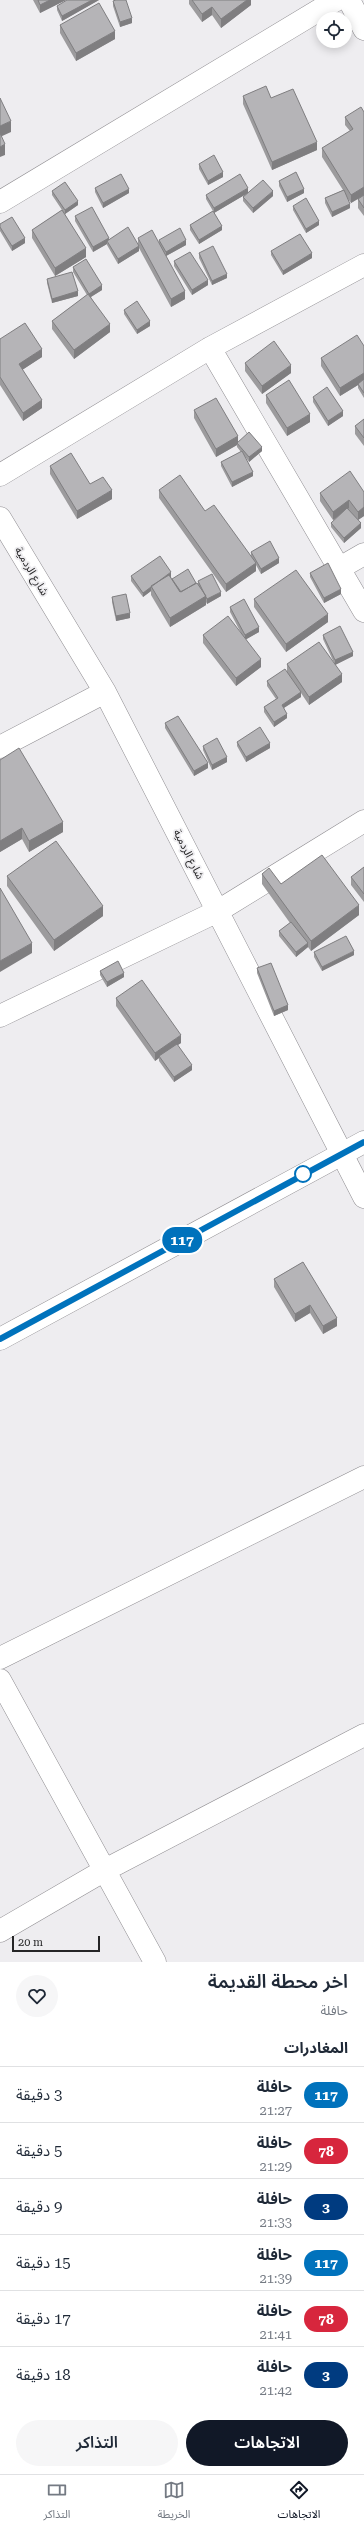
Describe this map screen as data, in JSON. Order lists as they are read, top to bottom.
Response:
{
  "streets": {
    "street": ["شارع الردمية"]
  },
  "lines": ["bus line 117"],
  "scale_bar": "20 m",
  "page": {
    "on_map": "117",
    "scale": "20 m",
    "heading": [
      ["اخر محطة القديمة", "حافلة"],
      "المغادرات"
    ],
    "list": [
      {
        "mark": "117",
        "name": "حافلة",
        "note": "21:27",
        "value": "3 دقيقة"
      },
      {
        "mark": "78",
        "name": "حافلة",
        "note": "21:29",
        "value": "5 دقيقة"
      },
      {
        "mark": "3",
        "name": "حافلة",
        "note": "21:33",
        "value": "9 دقيقة"
      },
      {
        "mark": "117",
        "name": "حافلة",
        "note": "21:39",
        "value": "15 دقيقة"
      },
      {
        "mark": "78",
        "name": "حافلة",
        "note": "21:41",
        "value": "17 دقيقة"
      },
      {
        "mark": "3",
        "name": "حافلة",
        "note": "21:42",
        "value": "18 دقيقة"
      }
    ],
    "buttons": ["الاتجاهات", "التذاكر"],
    "tabs": ["الاتجاهات", "الخريطة", "التذاكر"]
  }
}
